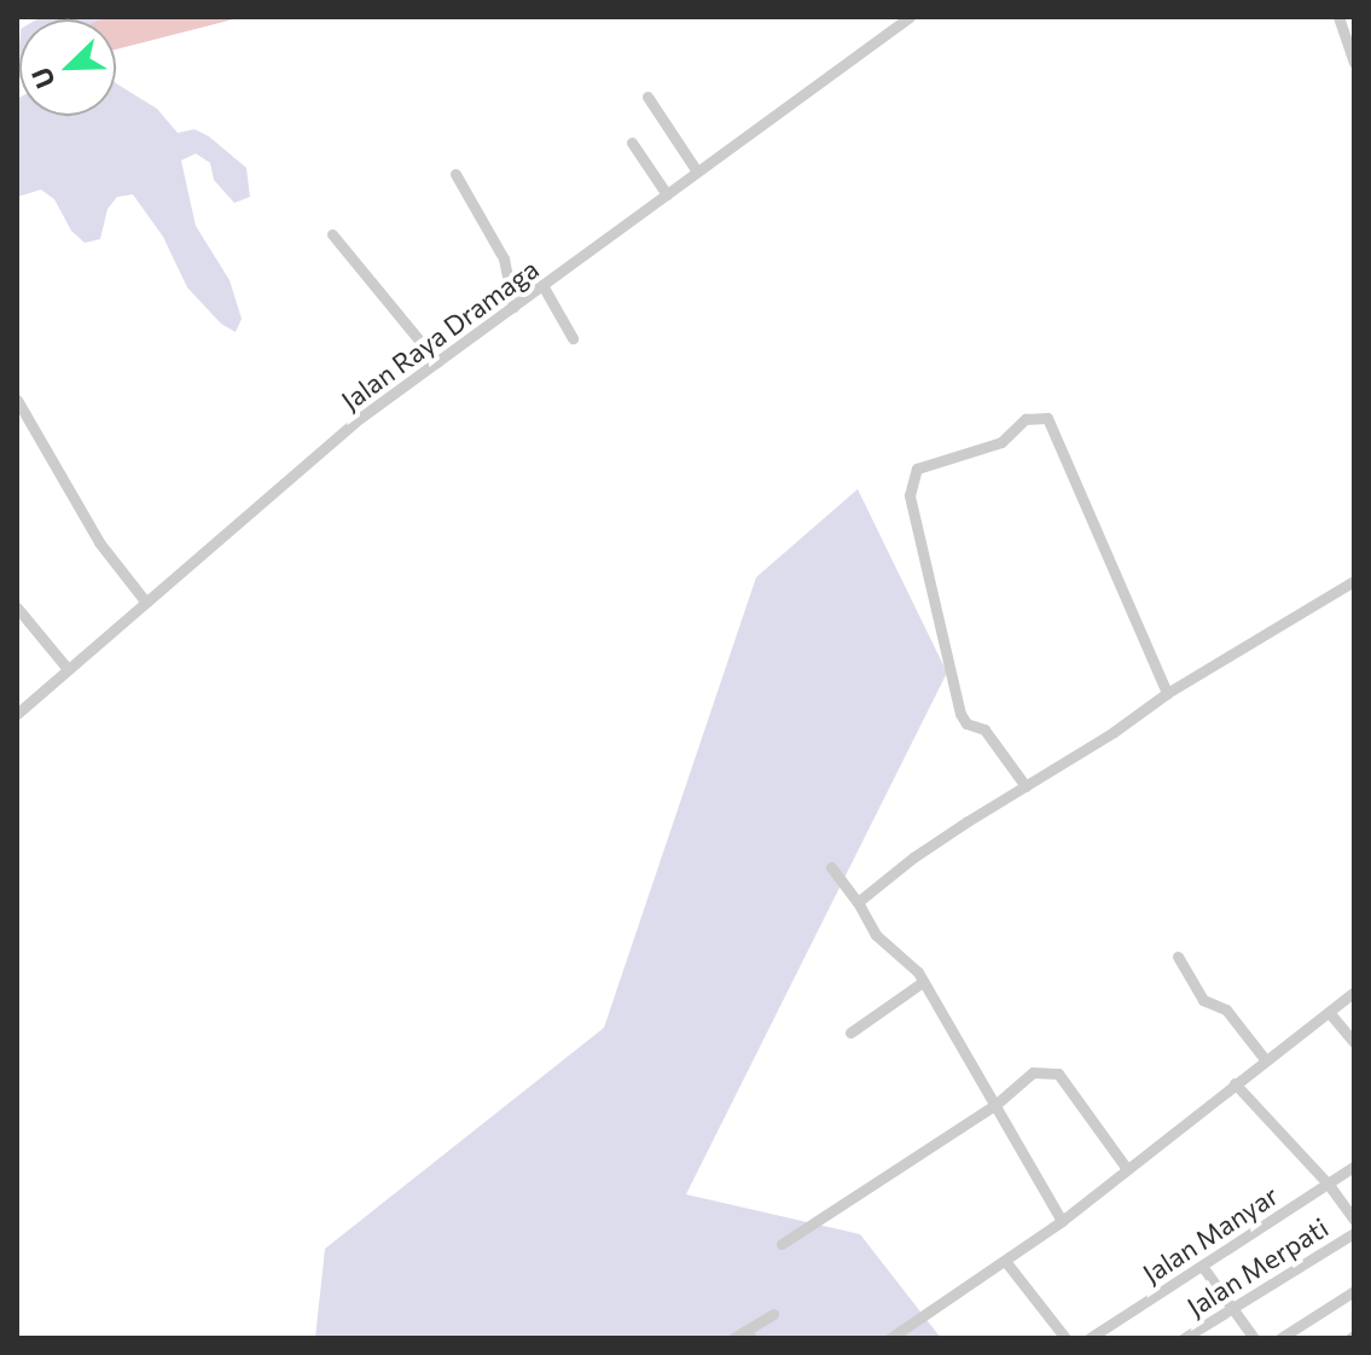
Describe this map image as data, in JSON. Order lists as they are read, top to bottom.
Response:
{
  "streets": {
    "street": ["Jalan Raya Dramaga", "Jalan Manyar", "Jalan Merpati"]
  },
  "north": "bottom left"
}
